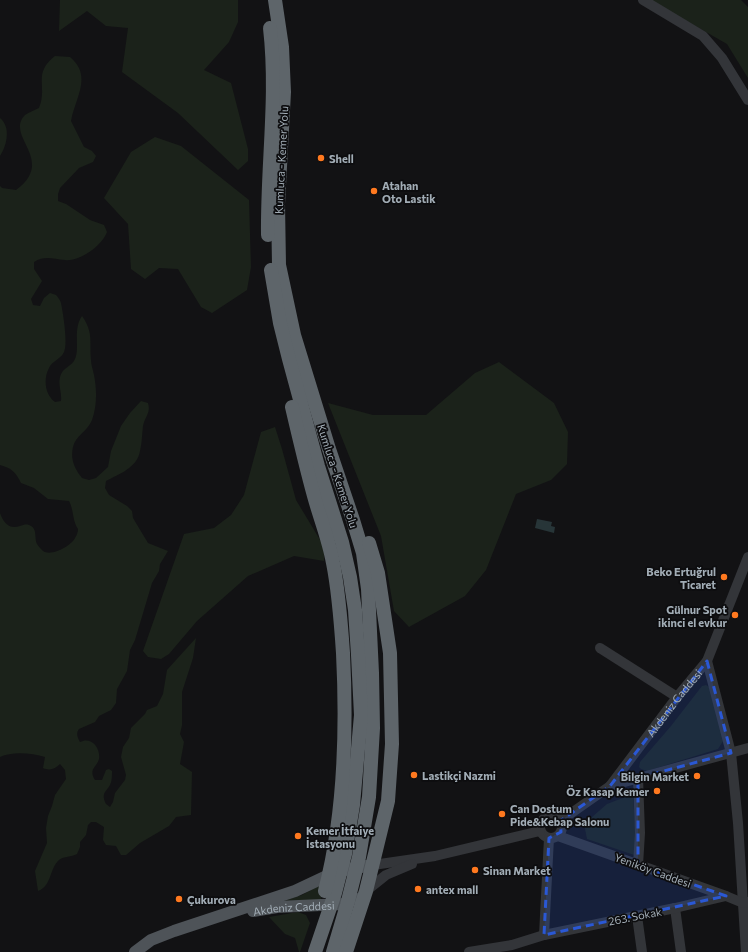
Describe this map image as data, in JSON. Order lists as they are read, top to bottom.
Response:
{
  "streets": {
    "highway": ["Kumluca - Kemer Yolu"],
    "main road": ["Akdeniz Caddesi"],
    "street": ["Yeniköy Caddesi", "263. Sokak"]
  },
  "crossings": [
    ["Kumluca - Kemer Yolu", "Akdeniz Caddesi"],
    ["Akdeniz Caddesi", "Yeniköy Caddesi"],
    ["Yeniköy Caddesi", "263. Sokak"]
  ],
  "places": [
    "Shell",
    "Atahan Oto Lastik",
    "Beko Ertuğrul Ticaret",
    "Gülnur Spot ikinci el evkur",
    "Lastikçi Nazmi",
    "Bilgin Market",
    "Öz Kasap Kemer",
    "Can Dostum Pide&Kebap Salonu",
    "Kemer İtfaiye İstasyonu",
    "Sinan Market",
    "antex mall",
    "Çukurova"
  ]
}
